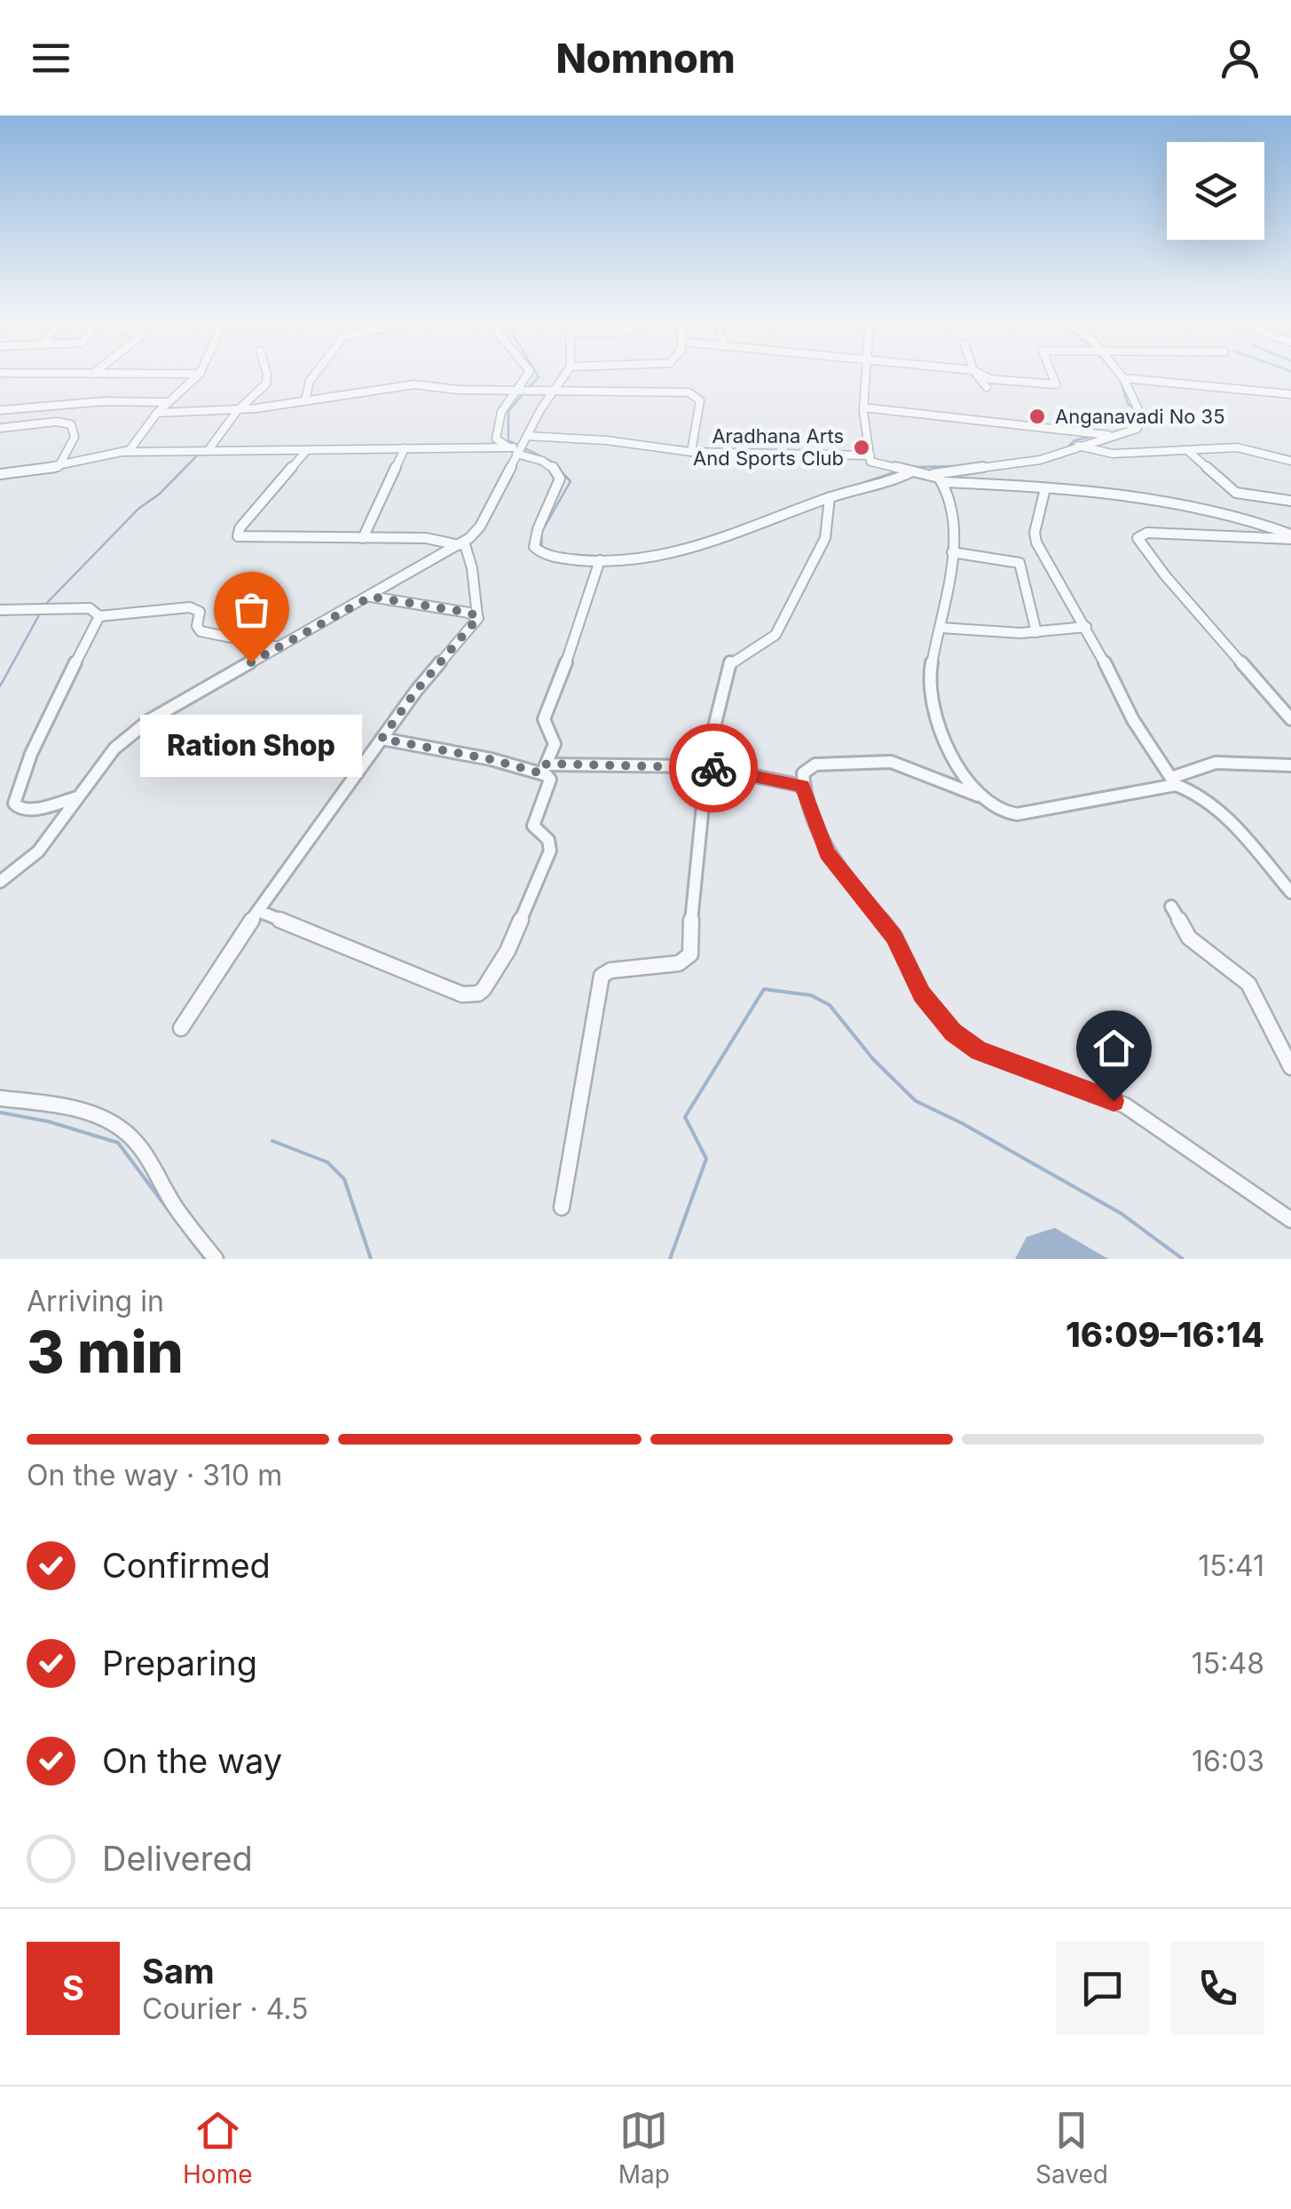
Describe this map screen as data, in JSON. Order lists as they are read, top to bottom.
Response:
{
  "places": ["Anganavadi No 35", "Aradhana Arts And Sports Club", "Ration Shop"],
  "page": {
    "header": "Nomnom",
    "bubble": "Ration Shop",
    "heading": ["3 min", "Arriving in", "16:09–16:14"],
    "panel": ["Sam", "Courier · 4.5"],
    "bar": "On the way · 310 m",
    "list": [
      ["Confirmed", "15:41"],
      ["Preparing", "15:48"],
      ["On the way", "16:03"],
      "Delivered"
    ],
    "round": "S",
    "tabs": ["Home", "Map", "Saved"]
  }
}
